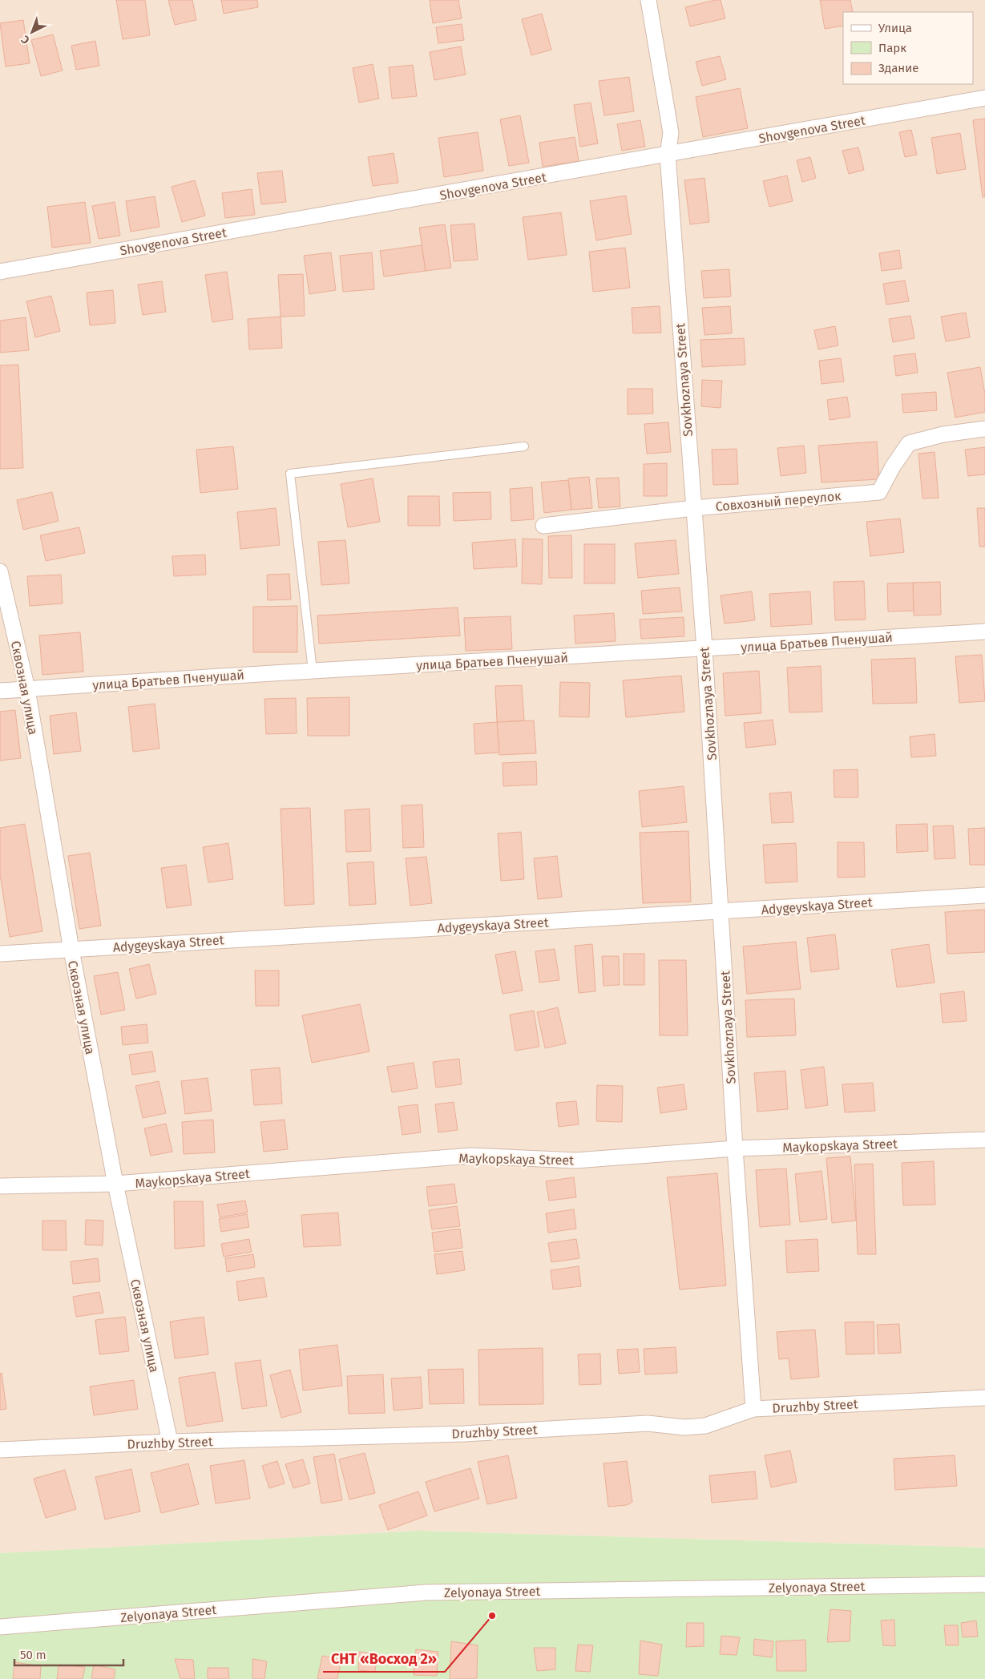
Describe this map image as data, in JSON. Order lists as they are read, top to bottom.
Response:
{
  "streets": {
    "street": [
      "Shovgenova Street",
      "Sovkhoznaya Street",
      "Совхозный переулок",
      "улица Братьев Пченушай",
      "Сквозная улица",
      "Adygeyskaya Street",
      "Maykopskaya Street",
      "Druzhby Street",
      "Zelyonaya Street"
    ]
  },
  "crossings": [
    ["Shovgenova Street", "Sovkhoznaya Street"],
    ["Sovkhoznaya Street", "Совхозный переулок"],
    ["Sovkhoznaya Street", "улица Братьев Пченушай"],
    ["Sovkhoznaya Street", "Adygeyskaya Street"],
    ["Sovkhoznaya Street", "Maykopskaya Street"],
    ["Sovkhoznaya Street", "Druzhby Street"],
    ["улица Братьев Пченушай", "Сквозная улица"],
    ["Сквозная улица", "Adygeyskaya Street"],
    ["Сквозная улица", "Maykopskaya Street"],
    ["Сквозная улица", "Druzhby Street"]
  ],
  "places": ["СНТ «Восход 2»"],
  "legend": ["Улица", "Парк", "Здание"],
  "scale_bar": "50 m",
  "north": "bottom left"
}
